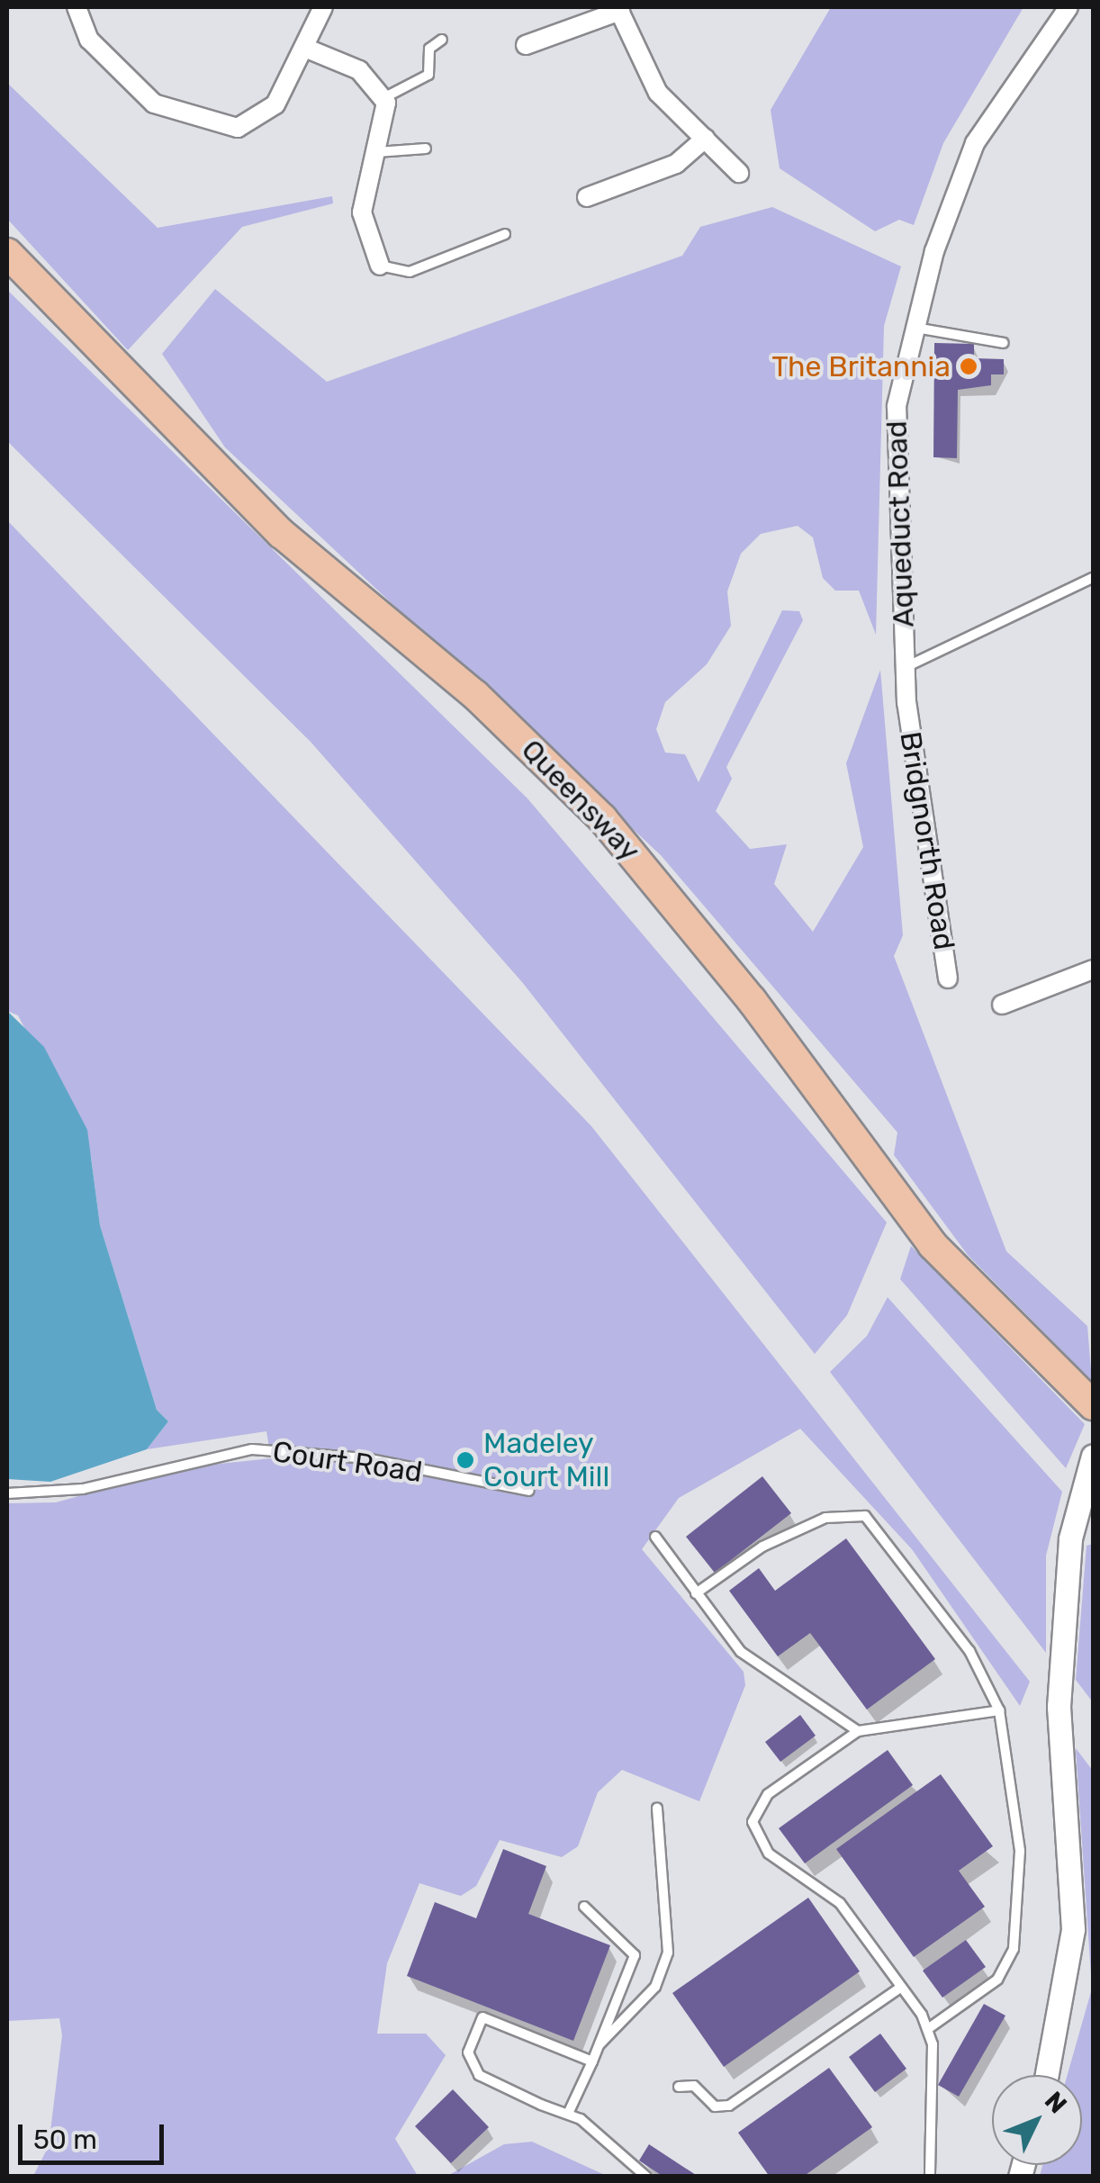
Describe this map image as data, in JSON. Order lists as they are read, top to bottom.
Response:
{
  "streets": {
    "main road": ["Queensway"],
    "street": ["Aqueduct Road", "Bridgnorth Road"],
    "lane": ["Court Road"]
  },
  "crossings": [
    ["Aqueduct Road", "Bridgnorth Road"]
  ],
  "places": ["The Britannia", "Madeley Court Mill"],
  "scale_bar": "50 m",
  "north": "top right"
}
